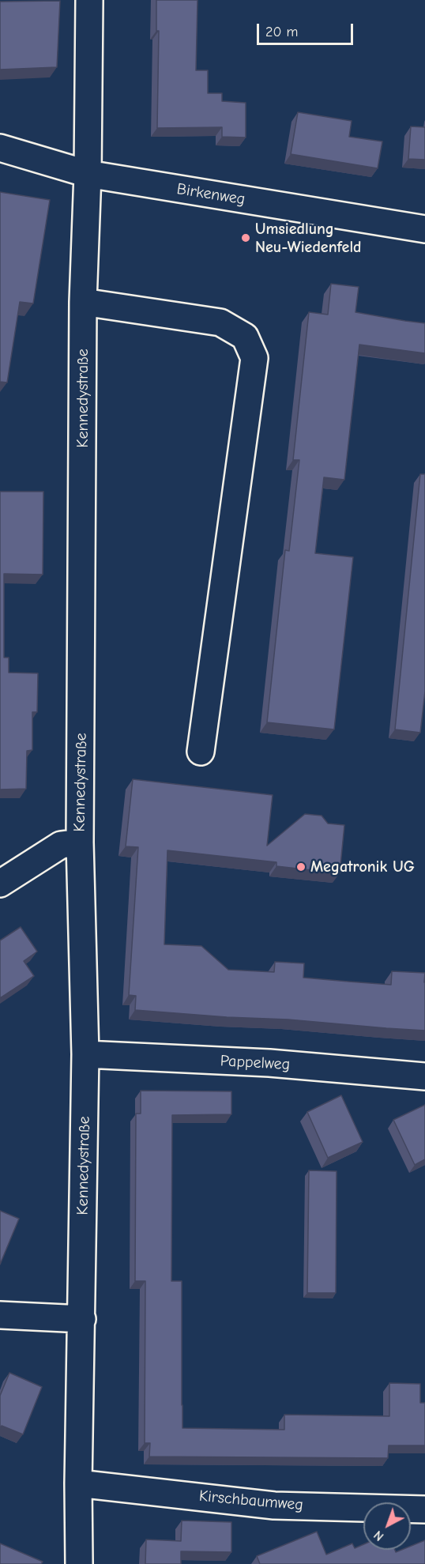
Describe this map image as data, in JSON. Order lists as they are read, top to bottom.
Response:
{
  "streets": {
    "street": [
      "Birkenweg",
      "Kennedystraße",
      "Pappelweg",
      "Kirschbaumweg"
    ]
  },
  "crossings": [
    ["Birkenweg", "Kennedystraße"],
    ["Kennedystraße", "Pappelweg"],
    ["Kennedystraße", "Kirschbaumweg"]
  ],
  "places": ["Umsiedlung Neu-Wiedenfeld", "Megatronik UG"],
  "scale_bar": "20 m",
  "north": "bottom left"
}
